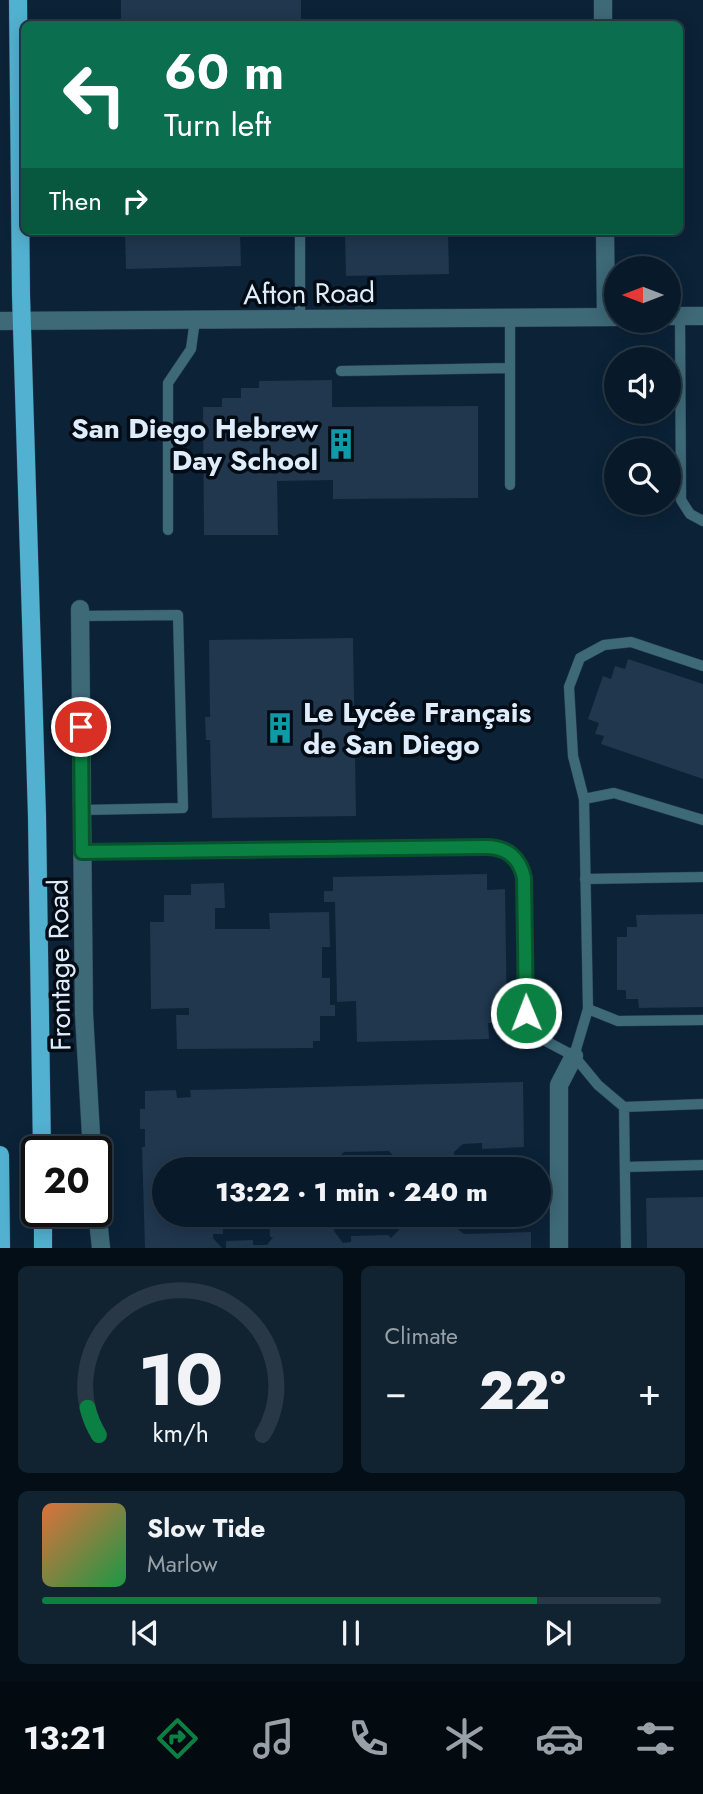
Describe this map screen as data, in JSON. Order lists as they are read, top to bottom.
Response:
{
  "streets": {
    "street": ["Afton Road", "Frontage Road"]
  },
  "places": {
    "building": ["San Diego Hebrew Day School", "Le Lycée Français de San Diego"]
  },
  "north": "left",
  "page": {
    "turn": ["60 m", "Turn left"],
    "then": "Then",
    "limit": "20",
    "trip": "13:22 · 1 min · 240 m",
    "tile": "Climate",
    "heat": ["−", "22°", "+"],
    "song": ["Slow Tide", "Marlow"],
    "tabs": "13:21",
    "gauge": ["10", "km/h"]
  }
}
